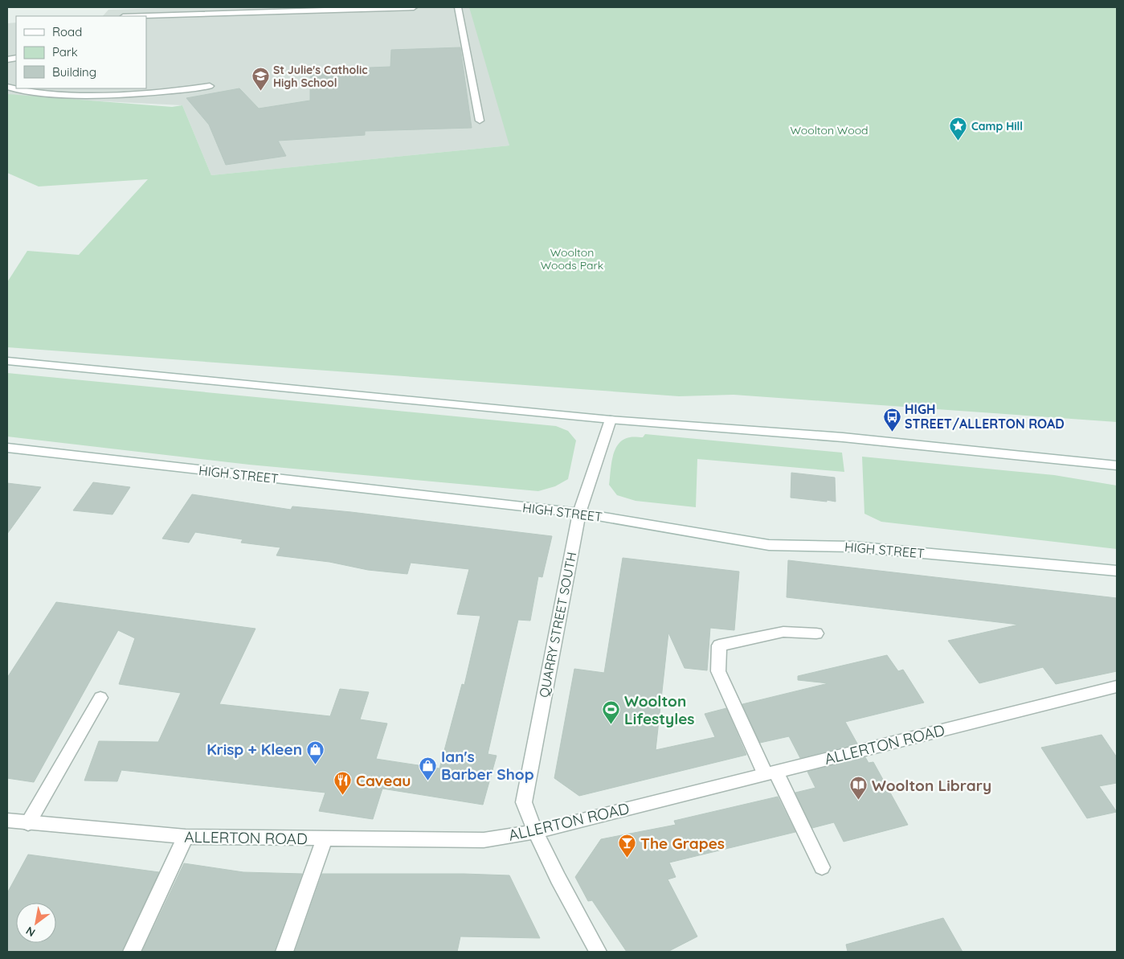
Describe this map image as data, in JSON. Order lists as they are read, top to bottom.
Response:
{
  "streets": {
    "street": ["HIGH STREET", "QUARRY STREET SOUTH", "ALLERTON ROAD"]
  },
  "crossings": [
    ["HIGH STREET", "QUARRY STREET SOUTH"],
    ["QUARRY STREET SOUTH", "ALLERTON ROAD"]
  ],
  "parks": ["Woolton Wood", "Woolton Woods Park"],
  "places": {
    "school or university": ["St Julie's Catholic High School"],
    "place": ["Camp Hill"],
    "bus stop": ["HIGH STREET/ALLERTON ROAD"],
    "sports": ["Woolton Lifestyles"],
    "shop": ["Krisp + Kleen", "Ian's Barber Shop"],
    "restaurant": ["Caveau"],
    "library": ["Woolton Library"],
    "bar": ["The Grapes"]
  },
  "legend": ["Road", "Park", "Building"],
  "north": "bottom left"
}
